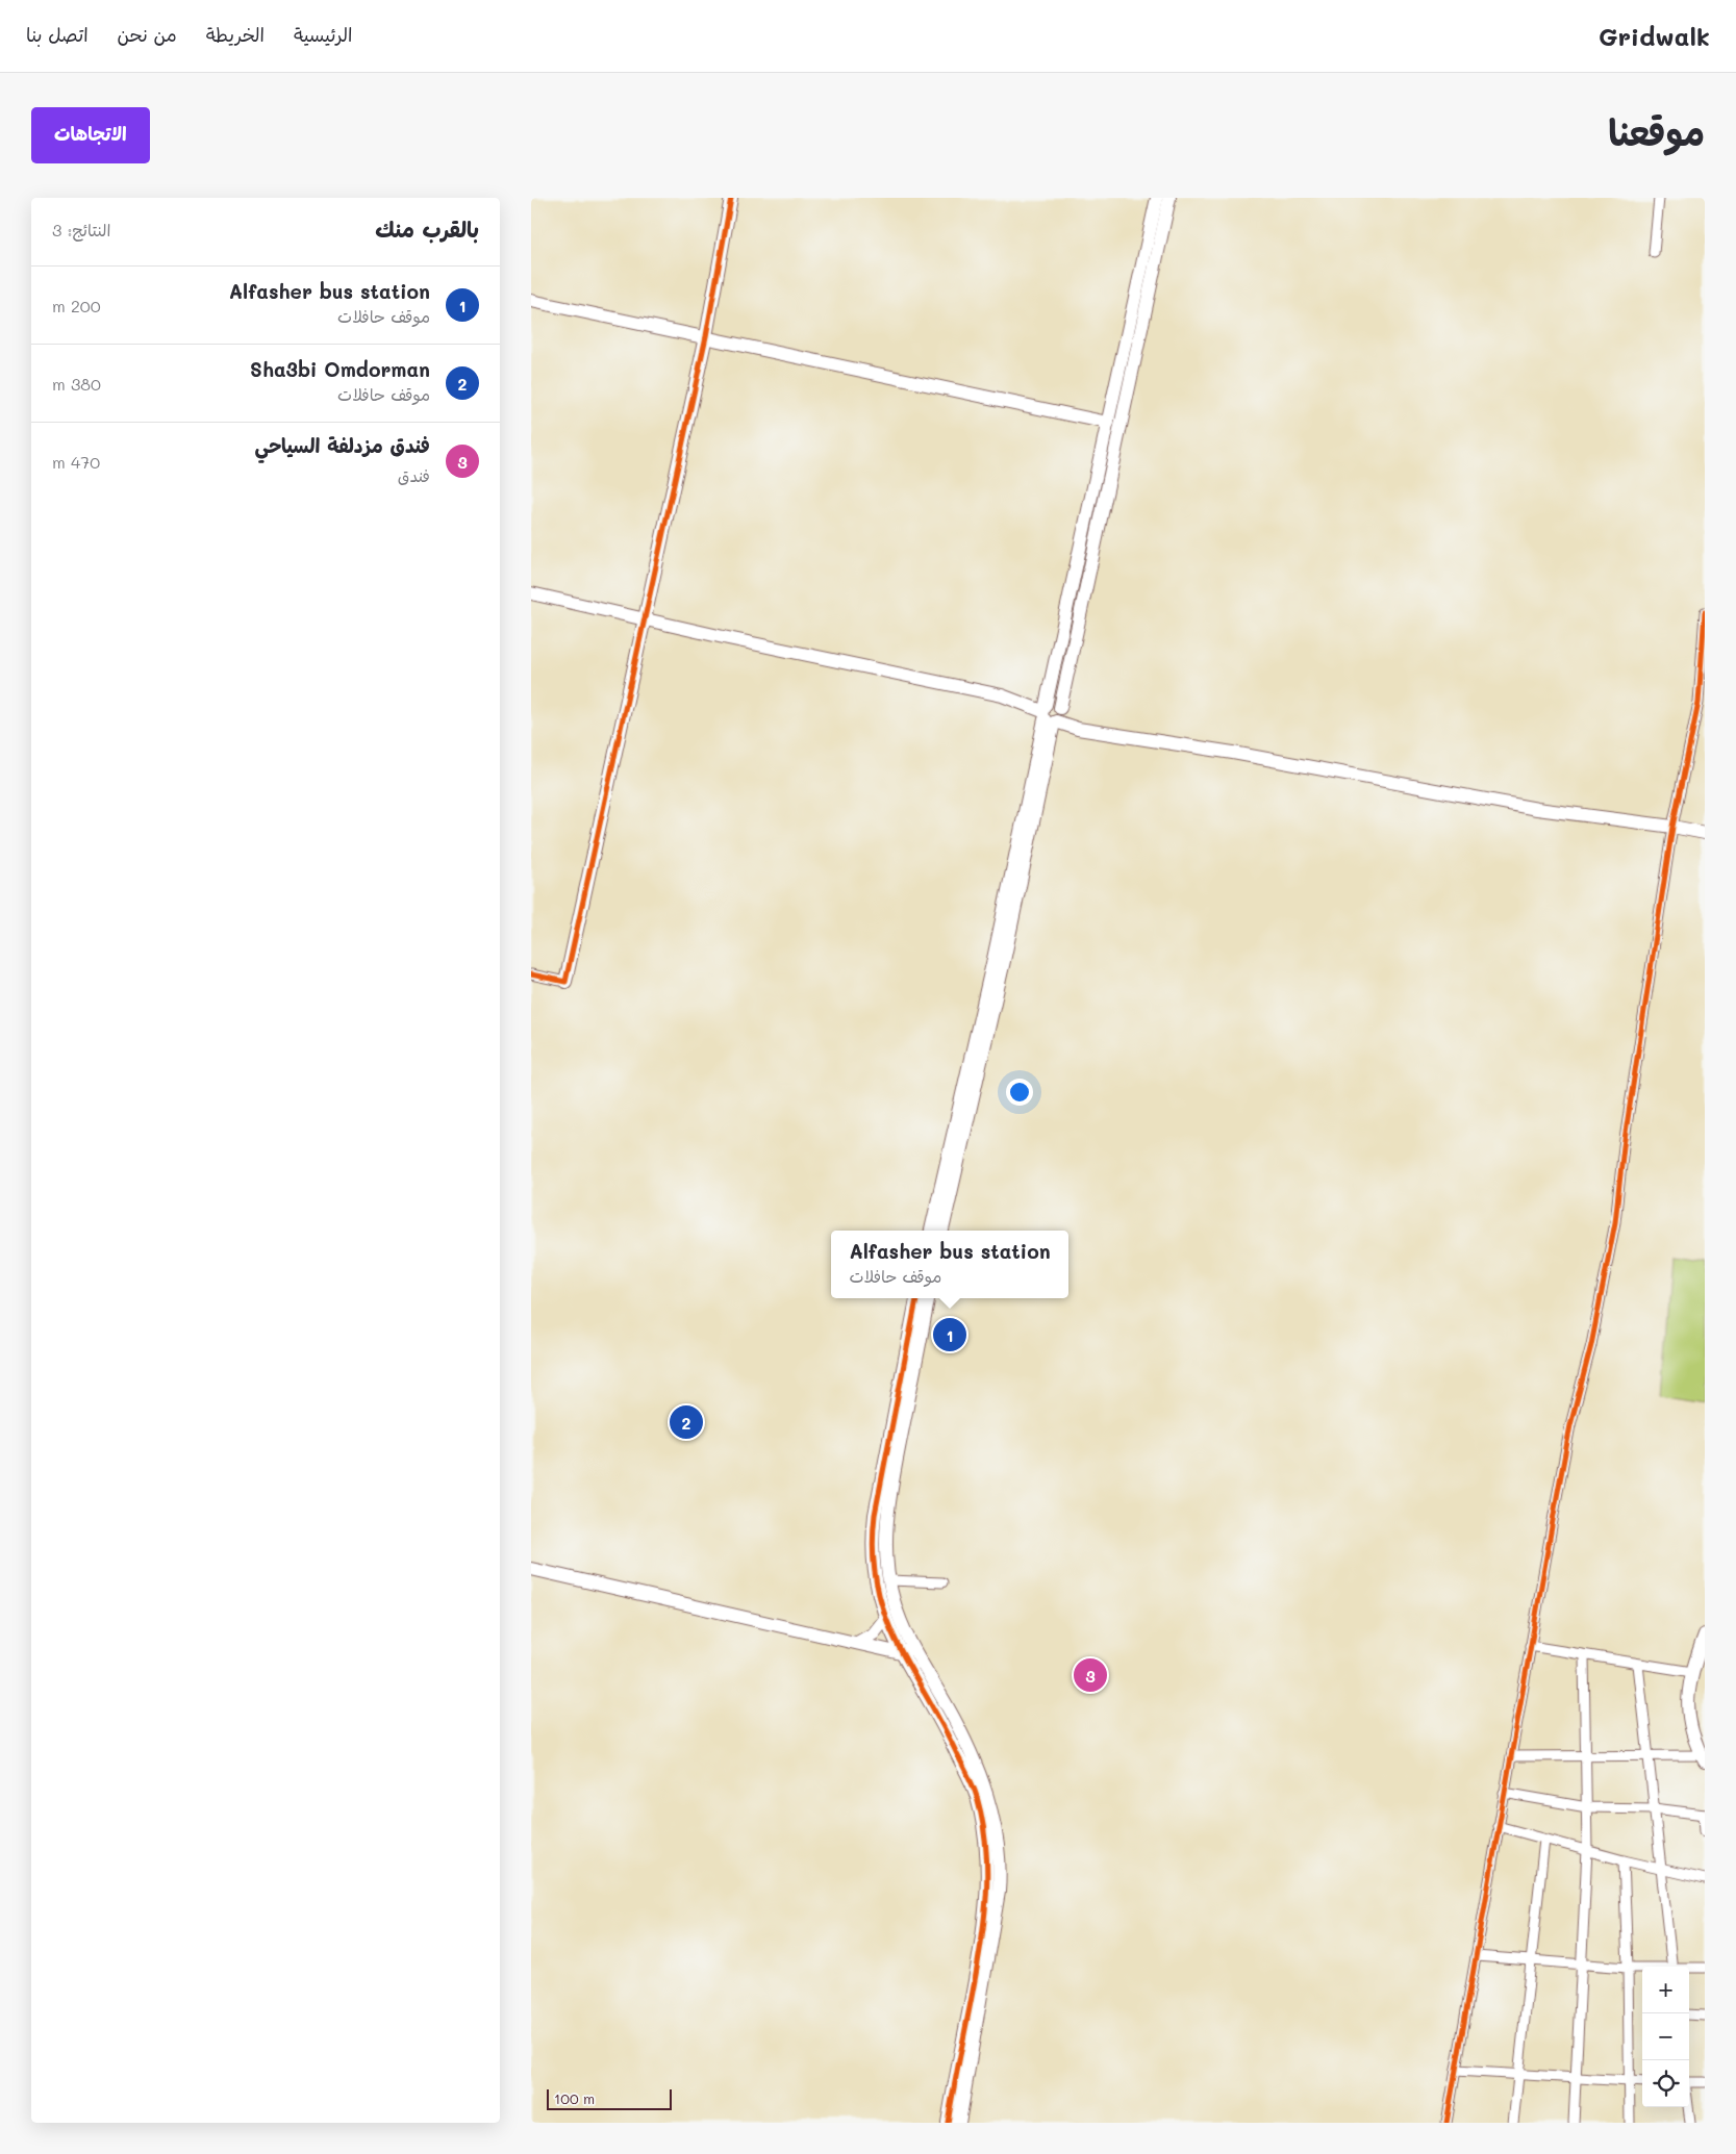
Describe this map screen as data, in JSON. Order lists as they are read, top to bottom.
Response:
{
  "scale_bar": "100 m",
  "page": {
    "header": "Gridwalk",
    "nav": [
      "الرئيسية",
      "الخريطة",
      "من نحن",
      "اتصل بنا"
    ],
    "title": "موقعنا",
    "buttons": "الاتجاهات",
    "heading": ["بالقرب منك", "النتائج: 3"],
    "list": [
      {
        "mark": "1",
        "name": "Alfasher bus station",
        "note": "موقف حافلات",
        "value": "200 m"
      },
      {
        "mark": "2",
        "name": "Sha3bi Omdorman",
        "note": "موقف حافلات",
        "value": "380 m"
      },
      {
        "mark": "3",
        "name": "فندق مزدلفة السياحي",
        "note": "فندق",
        "value": "470 m"
      }
    ],
    "popup": ["Alfasher bus station", "موقف حافلات"],
    "pins": ["1", "2", "3"],
    "map_buttons": ["+", "−"],
    "scale": "100 m"
  }
}
